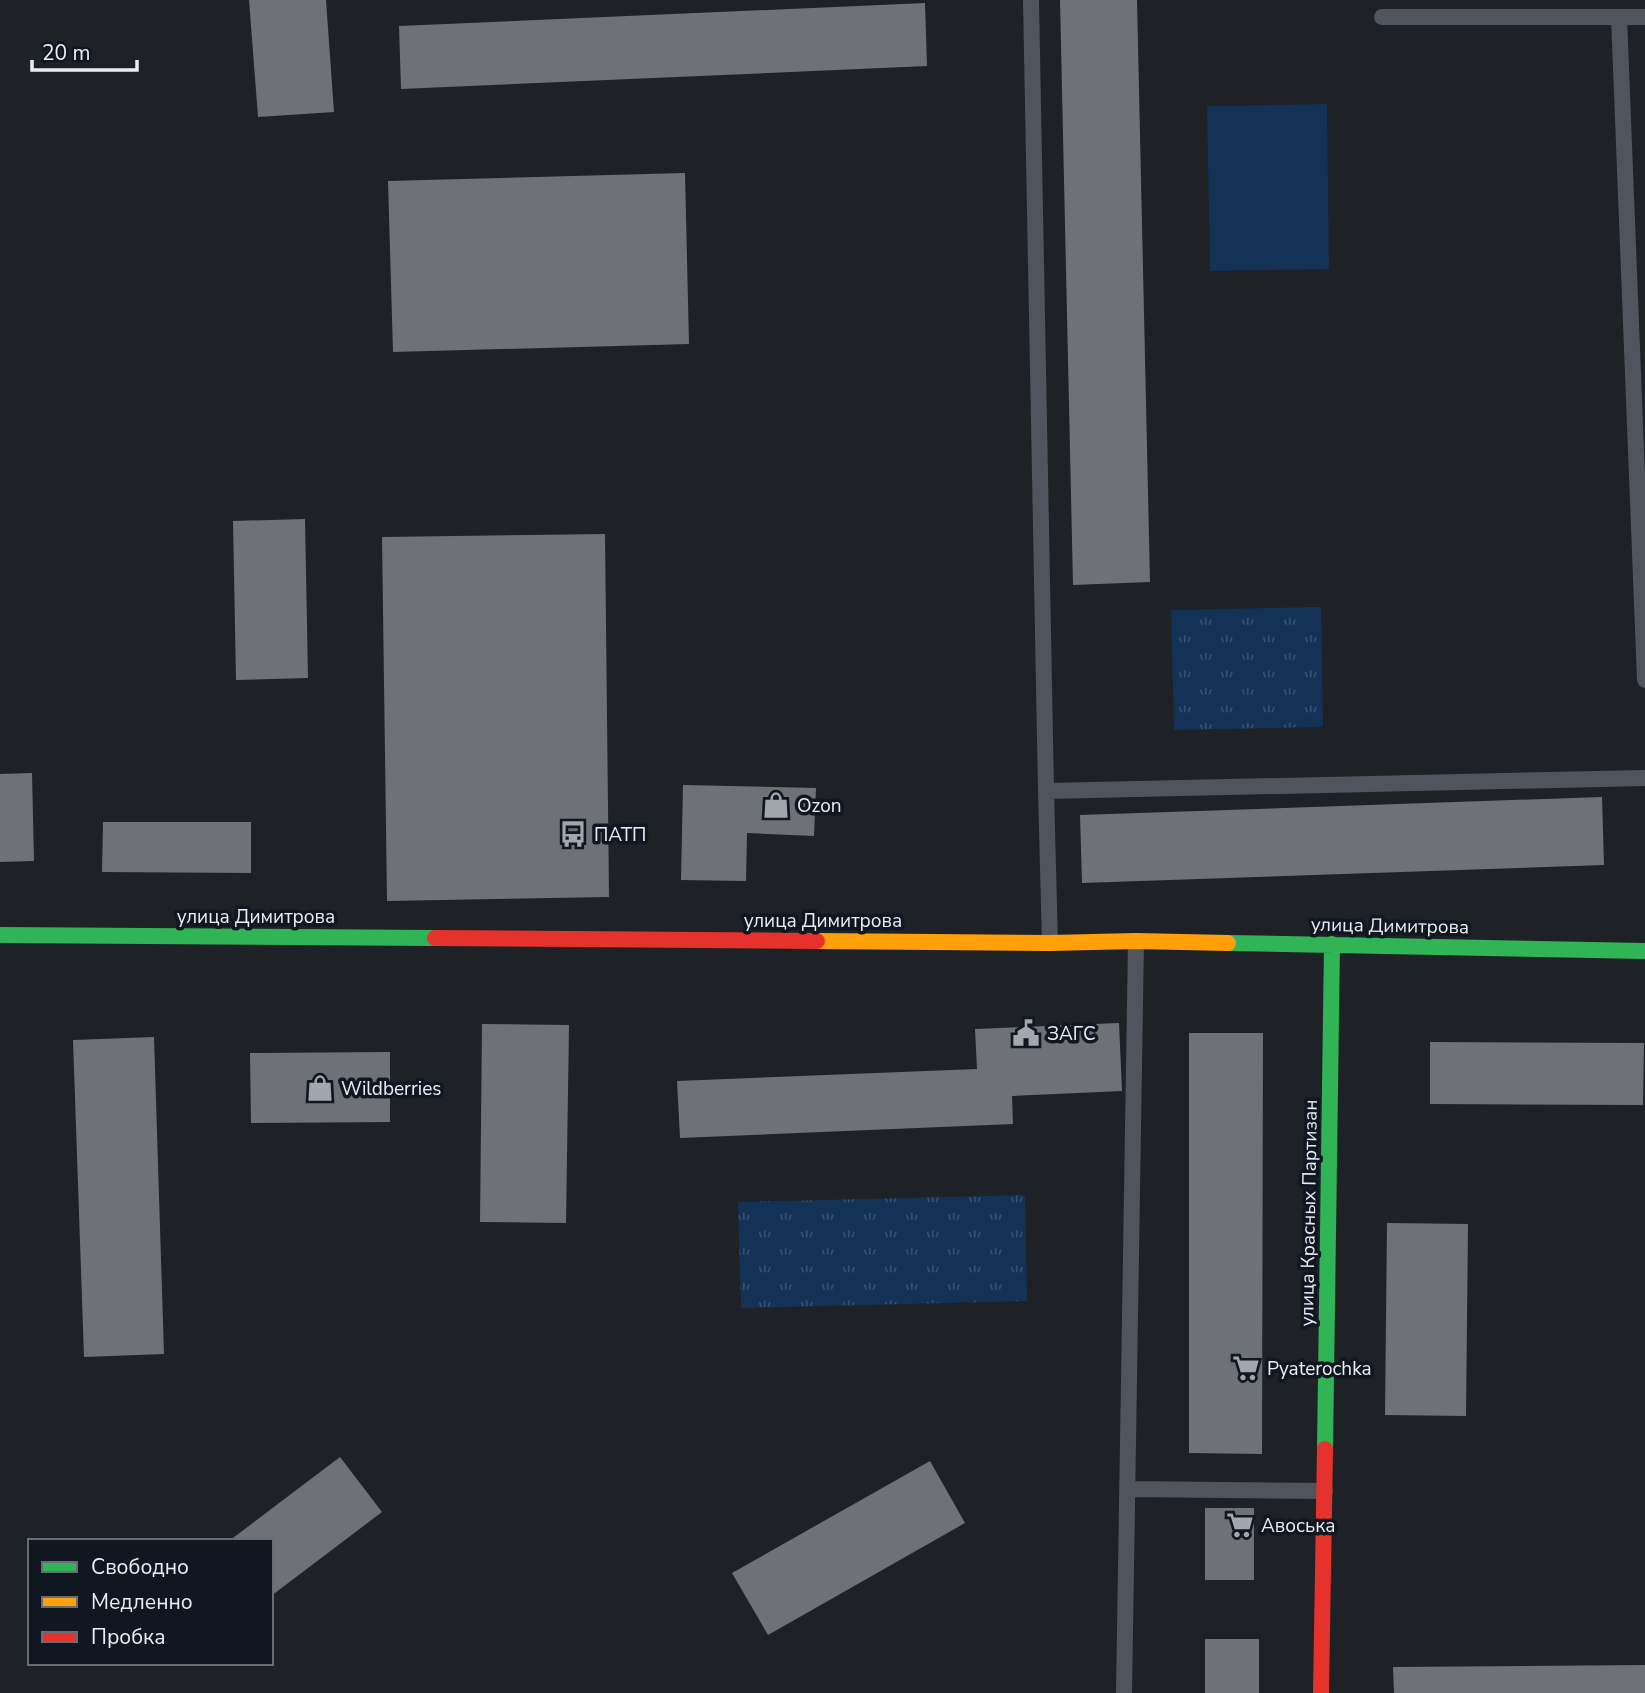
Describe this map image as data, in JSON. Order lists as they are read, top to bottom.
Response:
{
  "streets": {
    "street": ["улица Димитрова", "улица Красных Партизан"]
  },
  "crossings": [
    ["улица Димитрова", "улица Красных Партизан"]
  ],
  "places": {
    "shop": ["Ozon", "Wildberries"],
    "bus stop": ["ПАТП"],
    "public building": ["ЗАГС"],
    "supermarket": ["Pyaterochka", "Авоська"]
  },
  "legend": ["Свободно", "Медленно", "Пробка"],
  "scale_bar": "20 m"
}
